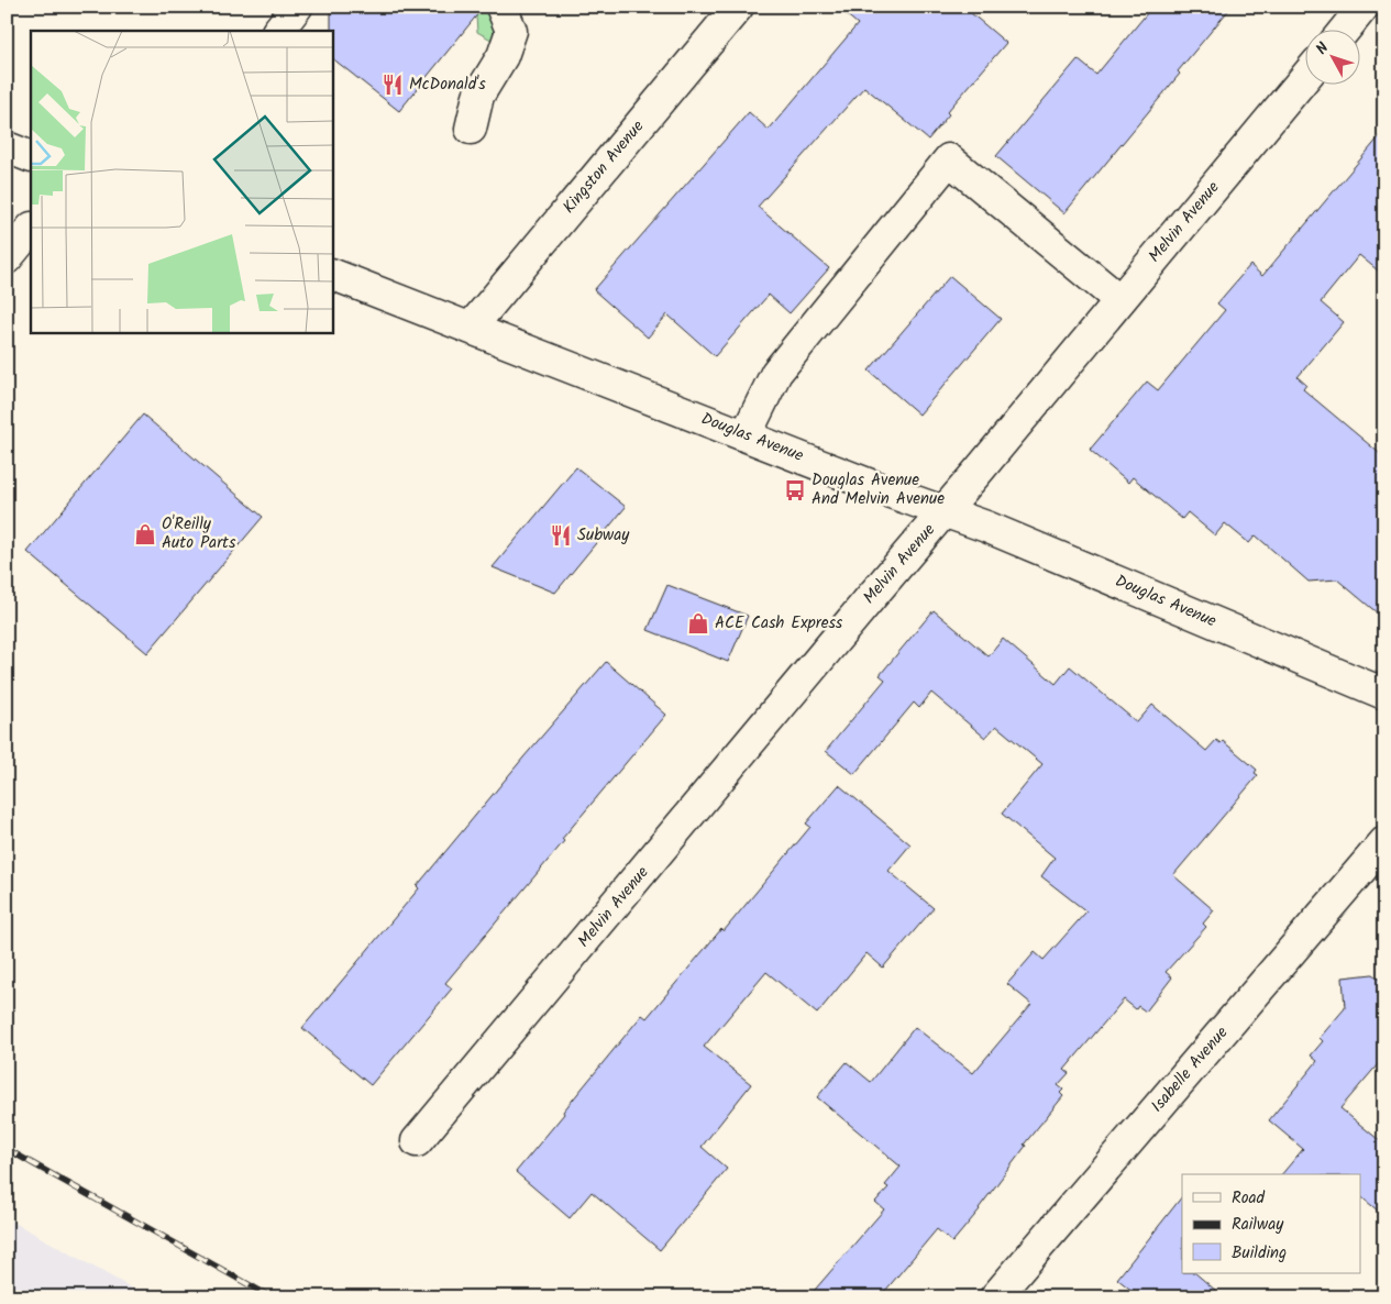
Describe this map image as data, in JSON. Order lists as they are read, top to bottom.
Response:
{
  "streets": {
    "street": [
      "Kingston Avenue",
      "Melvin Avenue",
      "Douglas Avenue",
      "Isabelle Avenue"
    ]
  },
  "crossings": [
    ["Kingston Avenue", "Douglas Avenue"],
    ["Melvin Avenue", "Douglas Avenue"]
  ],
  "places": {
    "restaurant": ["McDonald's", "Subway"],
    "bus stop": ["Douglas Avenue And Melvin Avenue"],
    "shop": ["O'Reilly Auto Parts", "ACE Cash Express"]
  },
  "legend": ["Road", "Railway", "Building"],
  "north": "top left"
}
